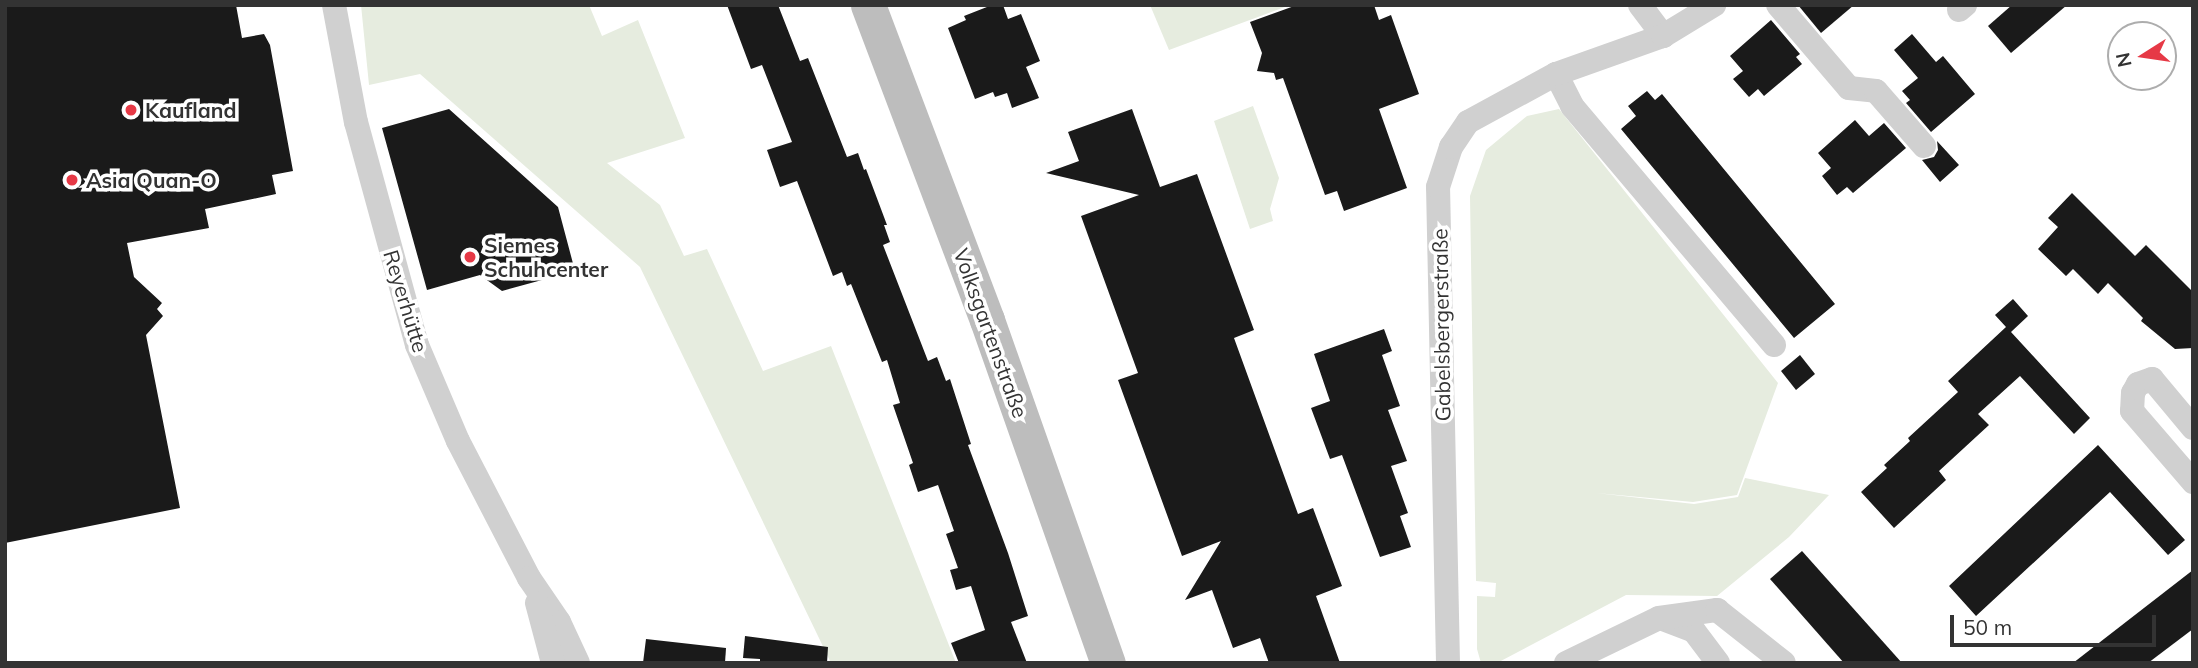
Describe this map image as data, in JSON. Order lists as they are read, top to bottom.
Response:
{
  "streets": {
    "street": ["Reyerhütte", "Gabelsbergerstraße", "Volksgartenstraße"]
  },
  "places": ["Kaufland", "Asia Quan-O", "Siemes Schuhcenter"],
  "scale_bar": "50 m",
  "north": "left"
}
